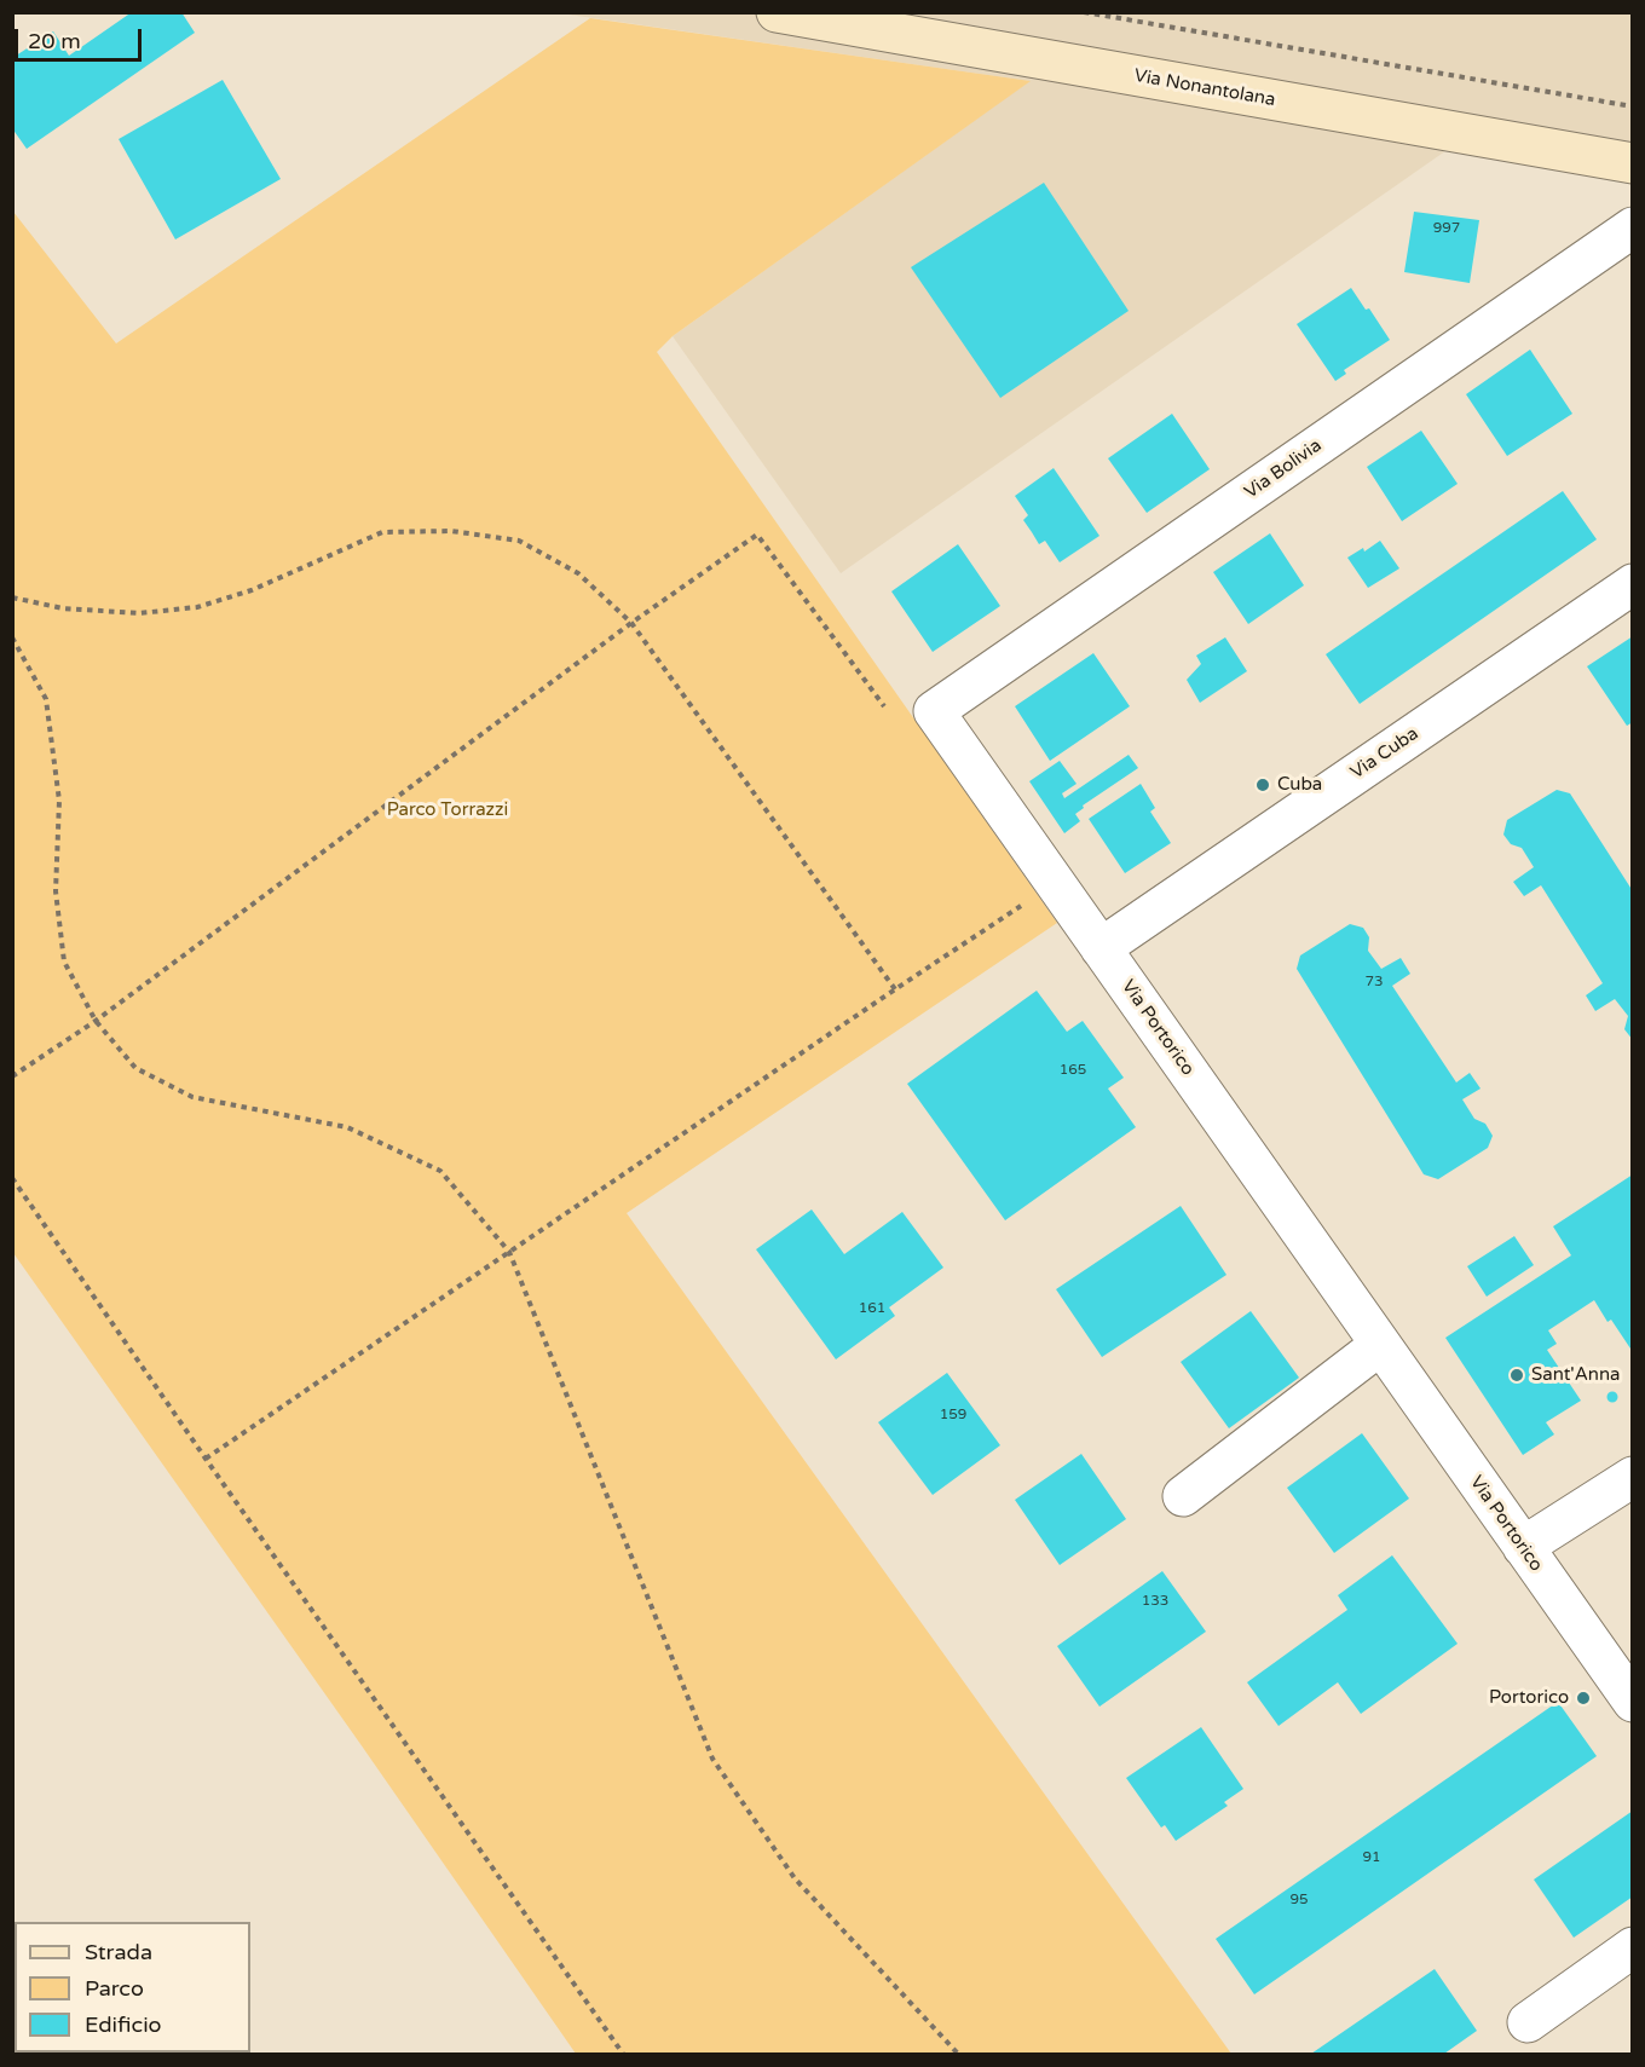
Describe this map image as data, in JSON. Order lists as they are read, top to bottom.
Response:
{
  "streets": {
    "main road": ["Via Nonantolana"],
    "street": ["Via Bolivia", "Via Cuba", "Via Portorico"]
  },
  "crossings": [
    ["Via Bolivia", "Via Portorico"],
    ["Via Cuba", "Via Portorico"]
  ],
  "parks": ["Parco Torrazzi"],
  "places": ["Cuba", "Sant'Anna", "Portorico"],
  "house_numbers": [
    "997",
    "73",
    "165",
    "161",
    "159",
    "133",
    "91",
    "95"
  ],
  "legend": ["Strada", "Parco", "Edificio"],
  "scale_bar": "20 m"
}
